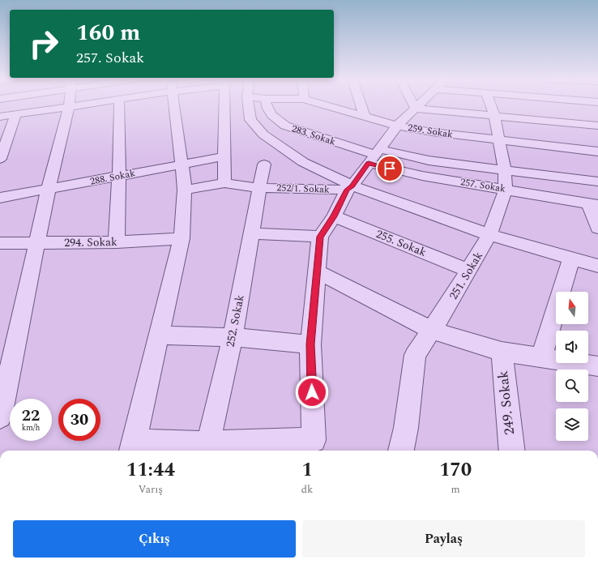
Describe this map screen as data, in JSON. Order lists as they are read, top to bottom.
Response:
{
  "streets": {
    "street": [
      "259. Sokak",
      "283. Sokak",
      "288. Sokak",
      "257. Sokak",
      "252/1. Sokak",
      "294. Sokak",
      "255. Sokak",
      "251. Sokak",
      "252. Sokak",
      "249. Sokak"
    ]
  },
  "crossings": [
    ["259. Sokak", "251. Sokak"],
    ["283. Sokak", "257. Sokak"],
    ["257. Sokak", "251. Sokak"],
    ["252/1. Sokak", "252. Sokak"],
    ["255. Sokak", "251. Sokak"]
  ],
  "north": "top",
  "page": {
    "turn": ["160 m", "257. Sokak"],
    "speed": "22 km/h",
    "limit": "30",
    "eta": [
      "11:44",
      "Varış",
      "1",
      "dk",
      "170",
      "m"
    ],
    "buttons": ["Çıkış", "Paylaş"]
  }
}
